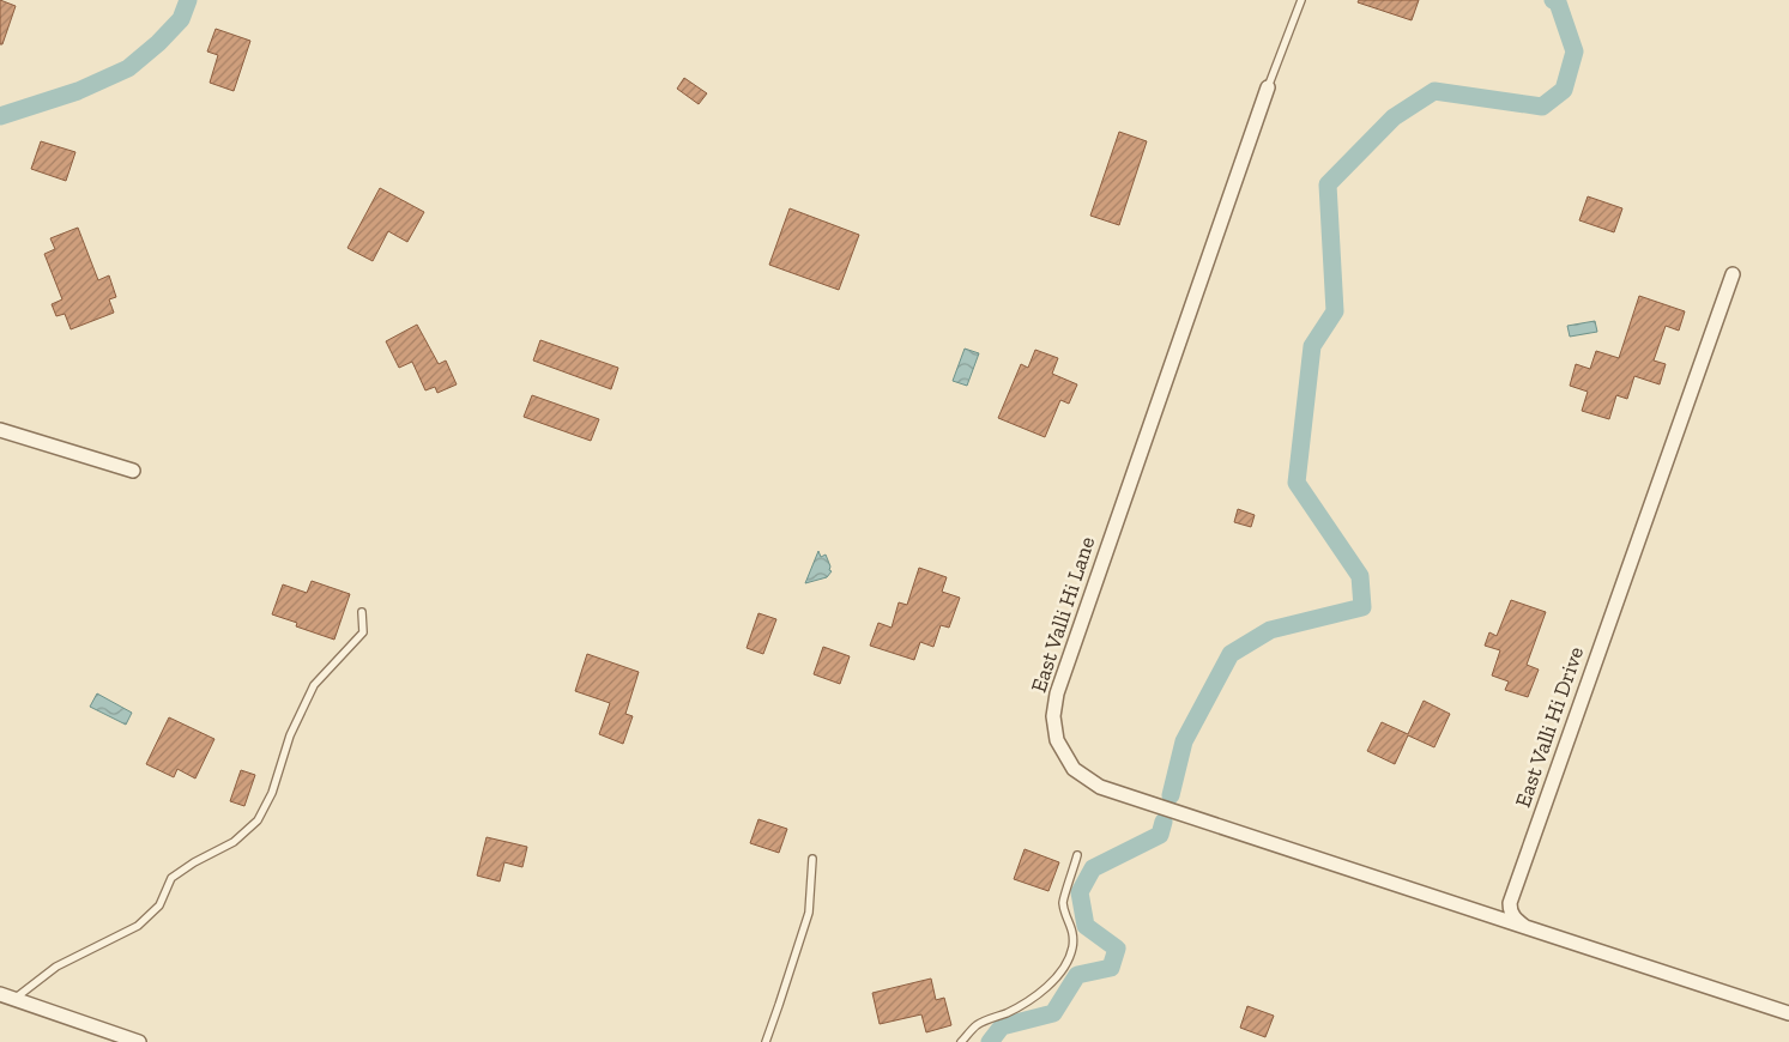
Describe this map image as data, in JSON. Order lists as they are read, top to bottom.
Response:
{
  "streets": {
    "street": ["East Valli Hi Lane", "East Valli Hi Drive"]
  },
  "crossings": [
    ["East Valli Hi Lane", "East Valli Hi Drive"]
  ]
}
